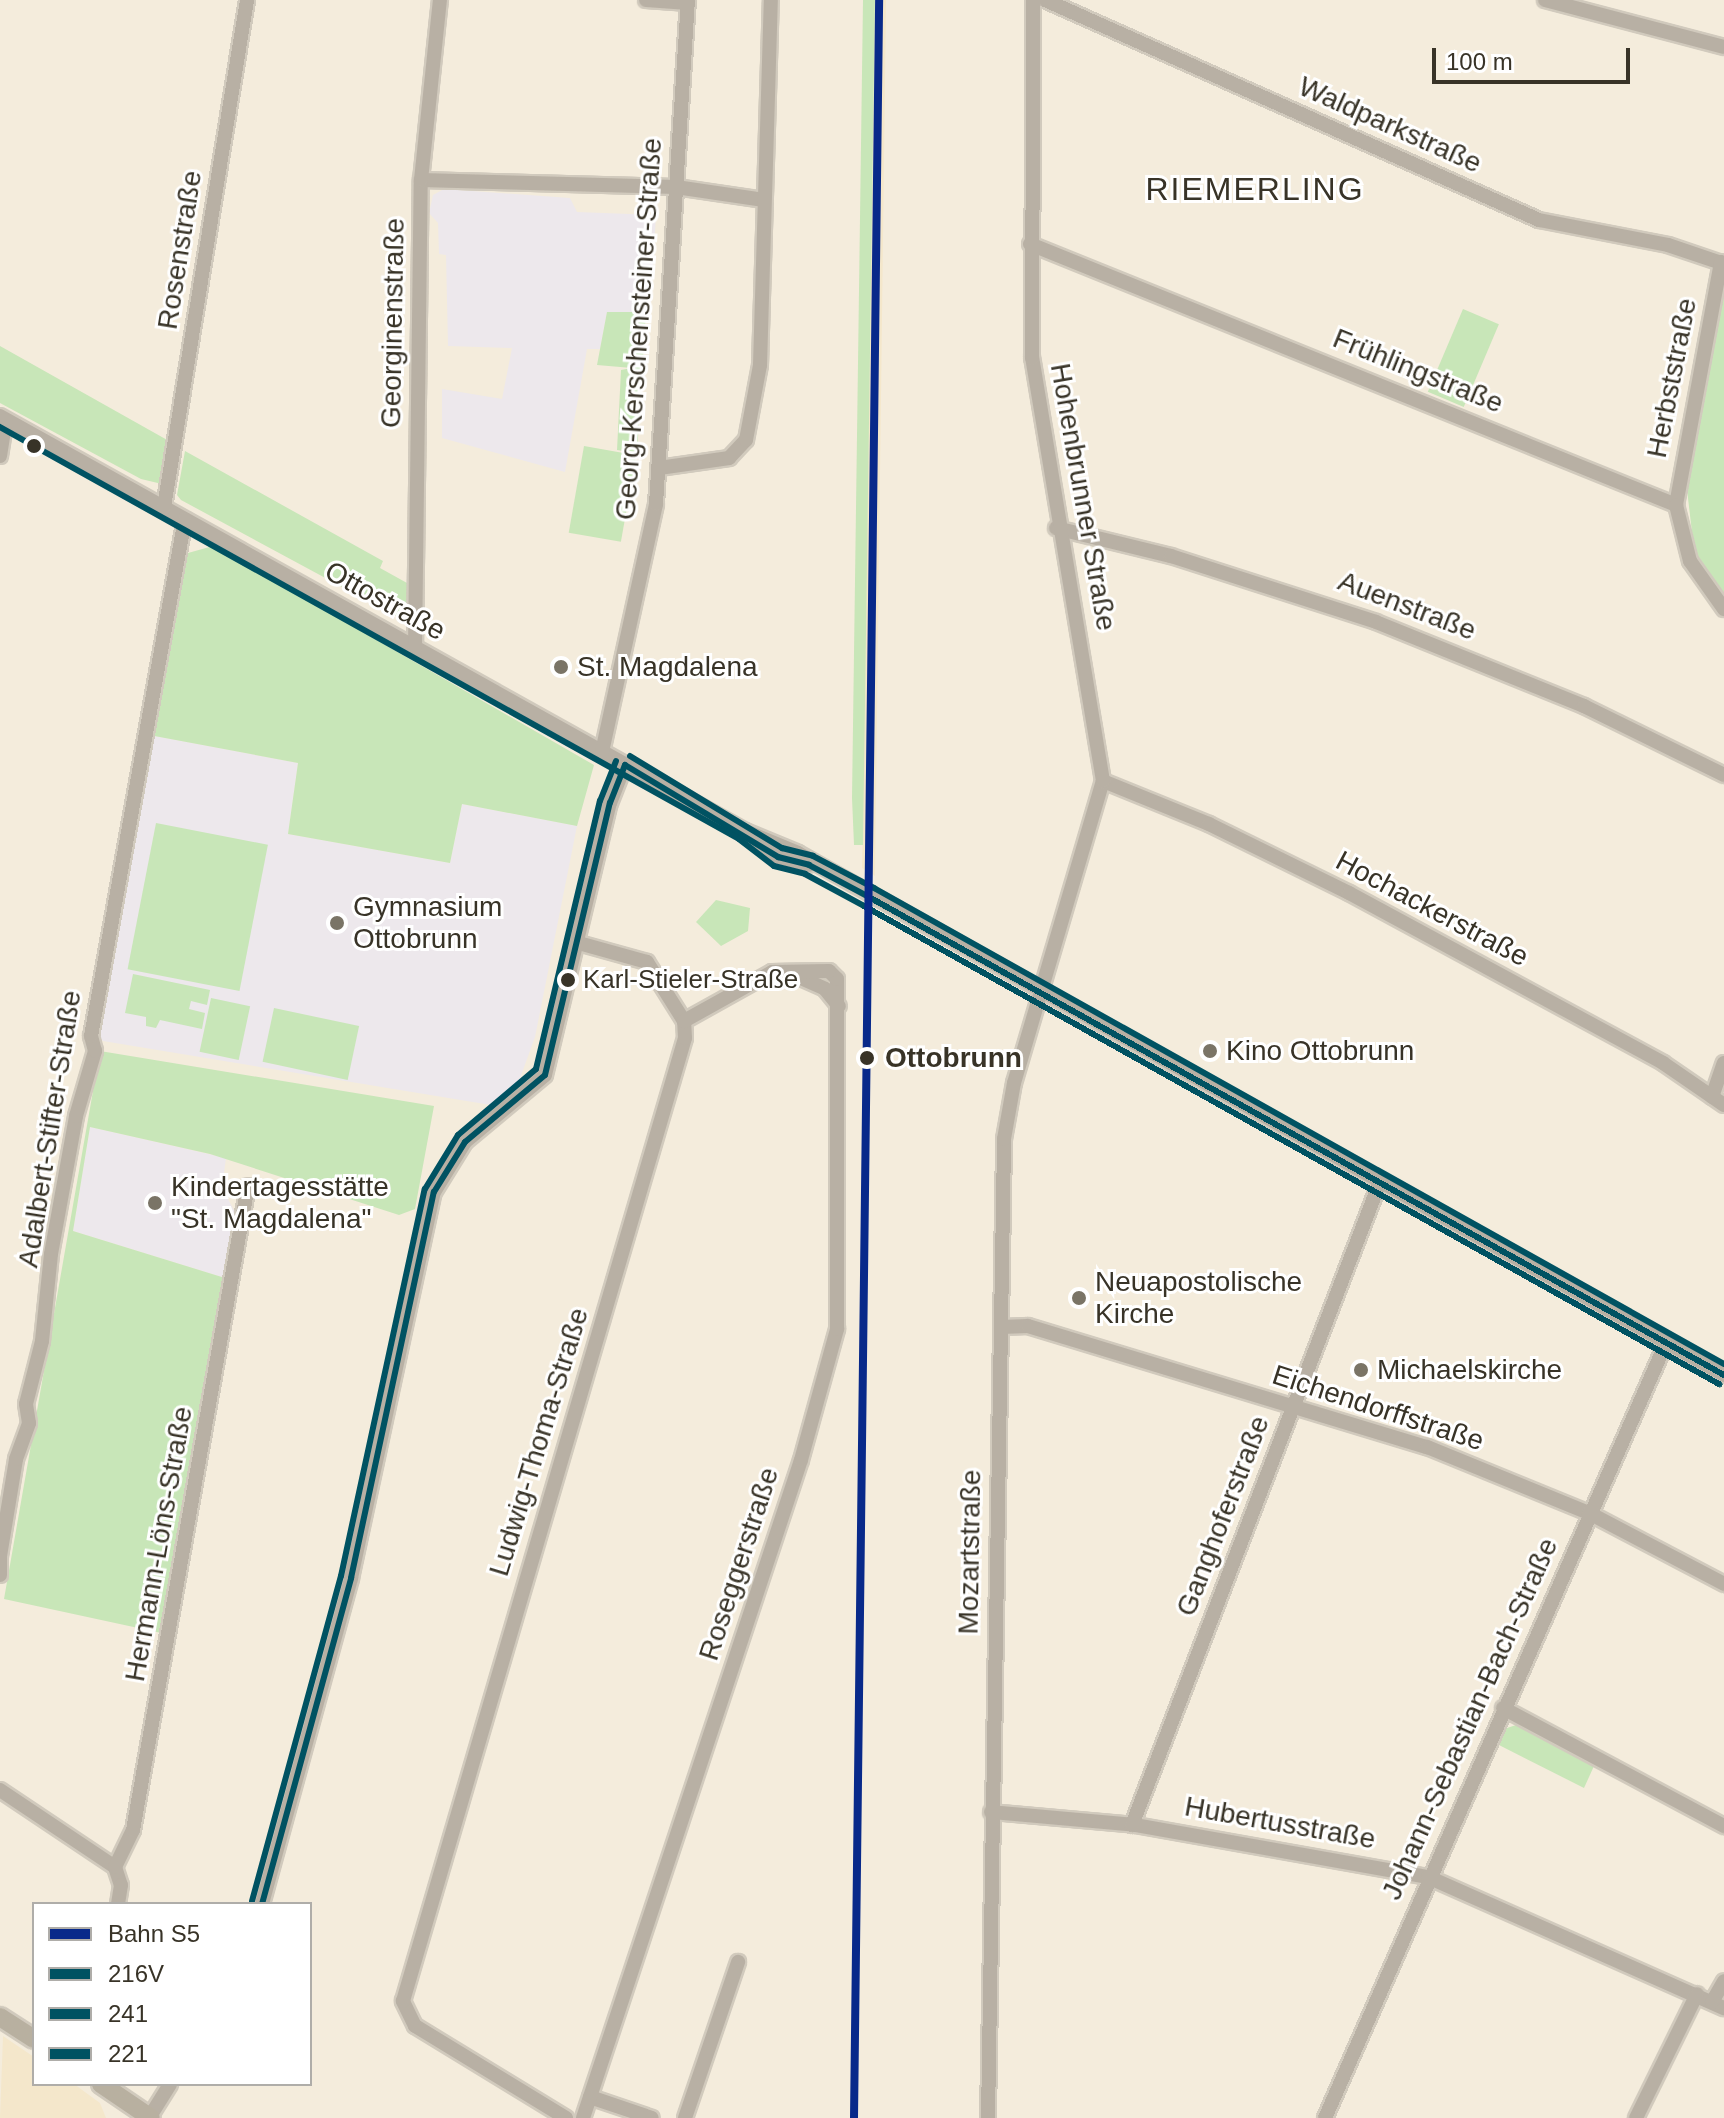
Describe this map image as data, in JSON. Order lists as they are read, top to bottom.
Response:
{
  "streets": {
    "street": [
      "Waldparkstraße",
      "Rosenstraße",
      "Georginenstraße",
      "Georg-Kerschensteiner-Straße",
      "Frühlingstraße",
      "Herbststraße",
      "Hohenbrunner Straße",
      "Ottostraße",
      "Auenstraße",
      "Hochackerstraße",
      "Adalbert-Stifter-Straße",
      "Eichendorffstraße",
      "Ludwig-Thoma-Straße",
      "Ganghoferstraße",
      "Hermann-Löns-Straße",
      "Mozartstraße",
      "Roseggerstraße",
      "Johann-Sebastian-Bach-Straße",
      "Hubertusstraße"
    ]
  },
  "crossings": [
    ["Waldparkstraße", "Herbststraße"],
    ["Rosenstraße", "Ottostraße"],
    ["Georginenstraße", "Ottostraße"],
    ["Georg-Kerschensteiner-Straße", "Ottostraße"],
    ["Frühlingstraße", "Herbststraße"],
    ["Frühlingstraße", "Hohenbrunner Straße"],
    ["Hohenbrunner Straße", "Ottostraße"],
    ["Hohenbrunner Straße", "Auenstraße"],
    ["Hohenbrunner Straße", "Hochackerstraße"],
    ["Hohenbrunner Straße", "Mozartstraße"],
    ["Ottostraße", "Adalbert-Stifter-Straße"],
    ["Ottostraße", "Ganghoferstraße"],
    ["Ottostraße", "Mozartstraße"],
    ["Ottostraße", "Johann-Sebastian-Bach-Straße"],
    ["Eichendorffstraße", "Ganghoferstraße"],
    ["Eichendorffstraße", "Mozartstraße"],
    ["Eichendorffstraße", "Johann-Sebastian-Bach-Straße"],
    ["Ludwig-Thoma-Straße", "Roseggerstraße"],
    ["Ganghoferstraße", "Hubertusstraße"],
    ["Mozartstraße", "Hubertusstraße"],
    ["Johann-Sebastian-Bach-Straße", "Hubertusstraße"]
  ],
  "districts": ["RIEMERLING"],
  "places": [
    "St. Magdalena",
    "Gymnasium Ottobrunn",
    "Karl-Stieler-Straße",
    "Kino Ottobrunn",
    "Ottobrunn",
    "Kindertagesstätte \"St. Magdalena\"",
    "Neuapostolische Kirche",
    "Michaelskirche"
  ],
  "lines": [
    "rail line S5",
    "transit line 241",
    "transit line 221",
    "transit line 216V"
  ],
  "legend": [
    "Bahn S5",
    "216V",
    "241",
    "221"
  ],
  "scale_bar": "100 m"
}
